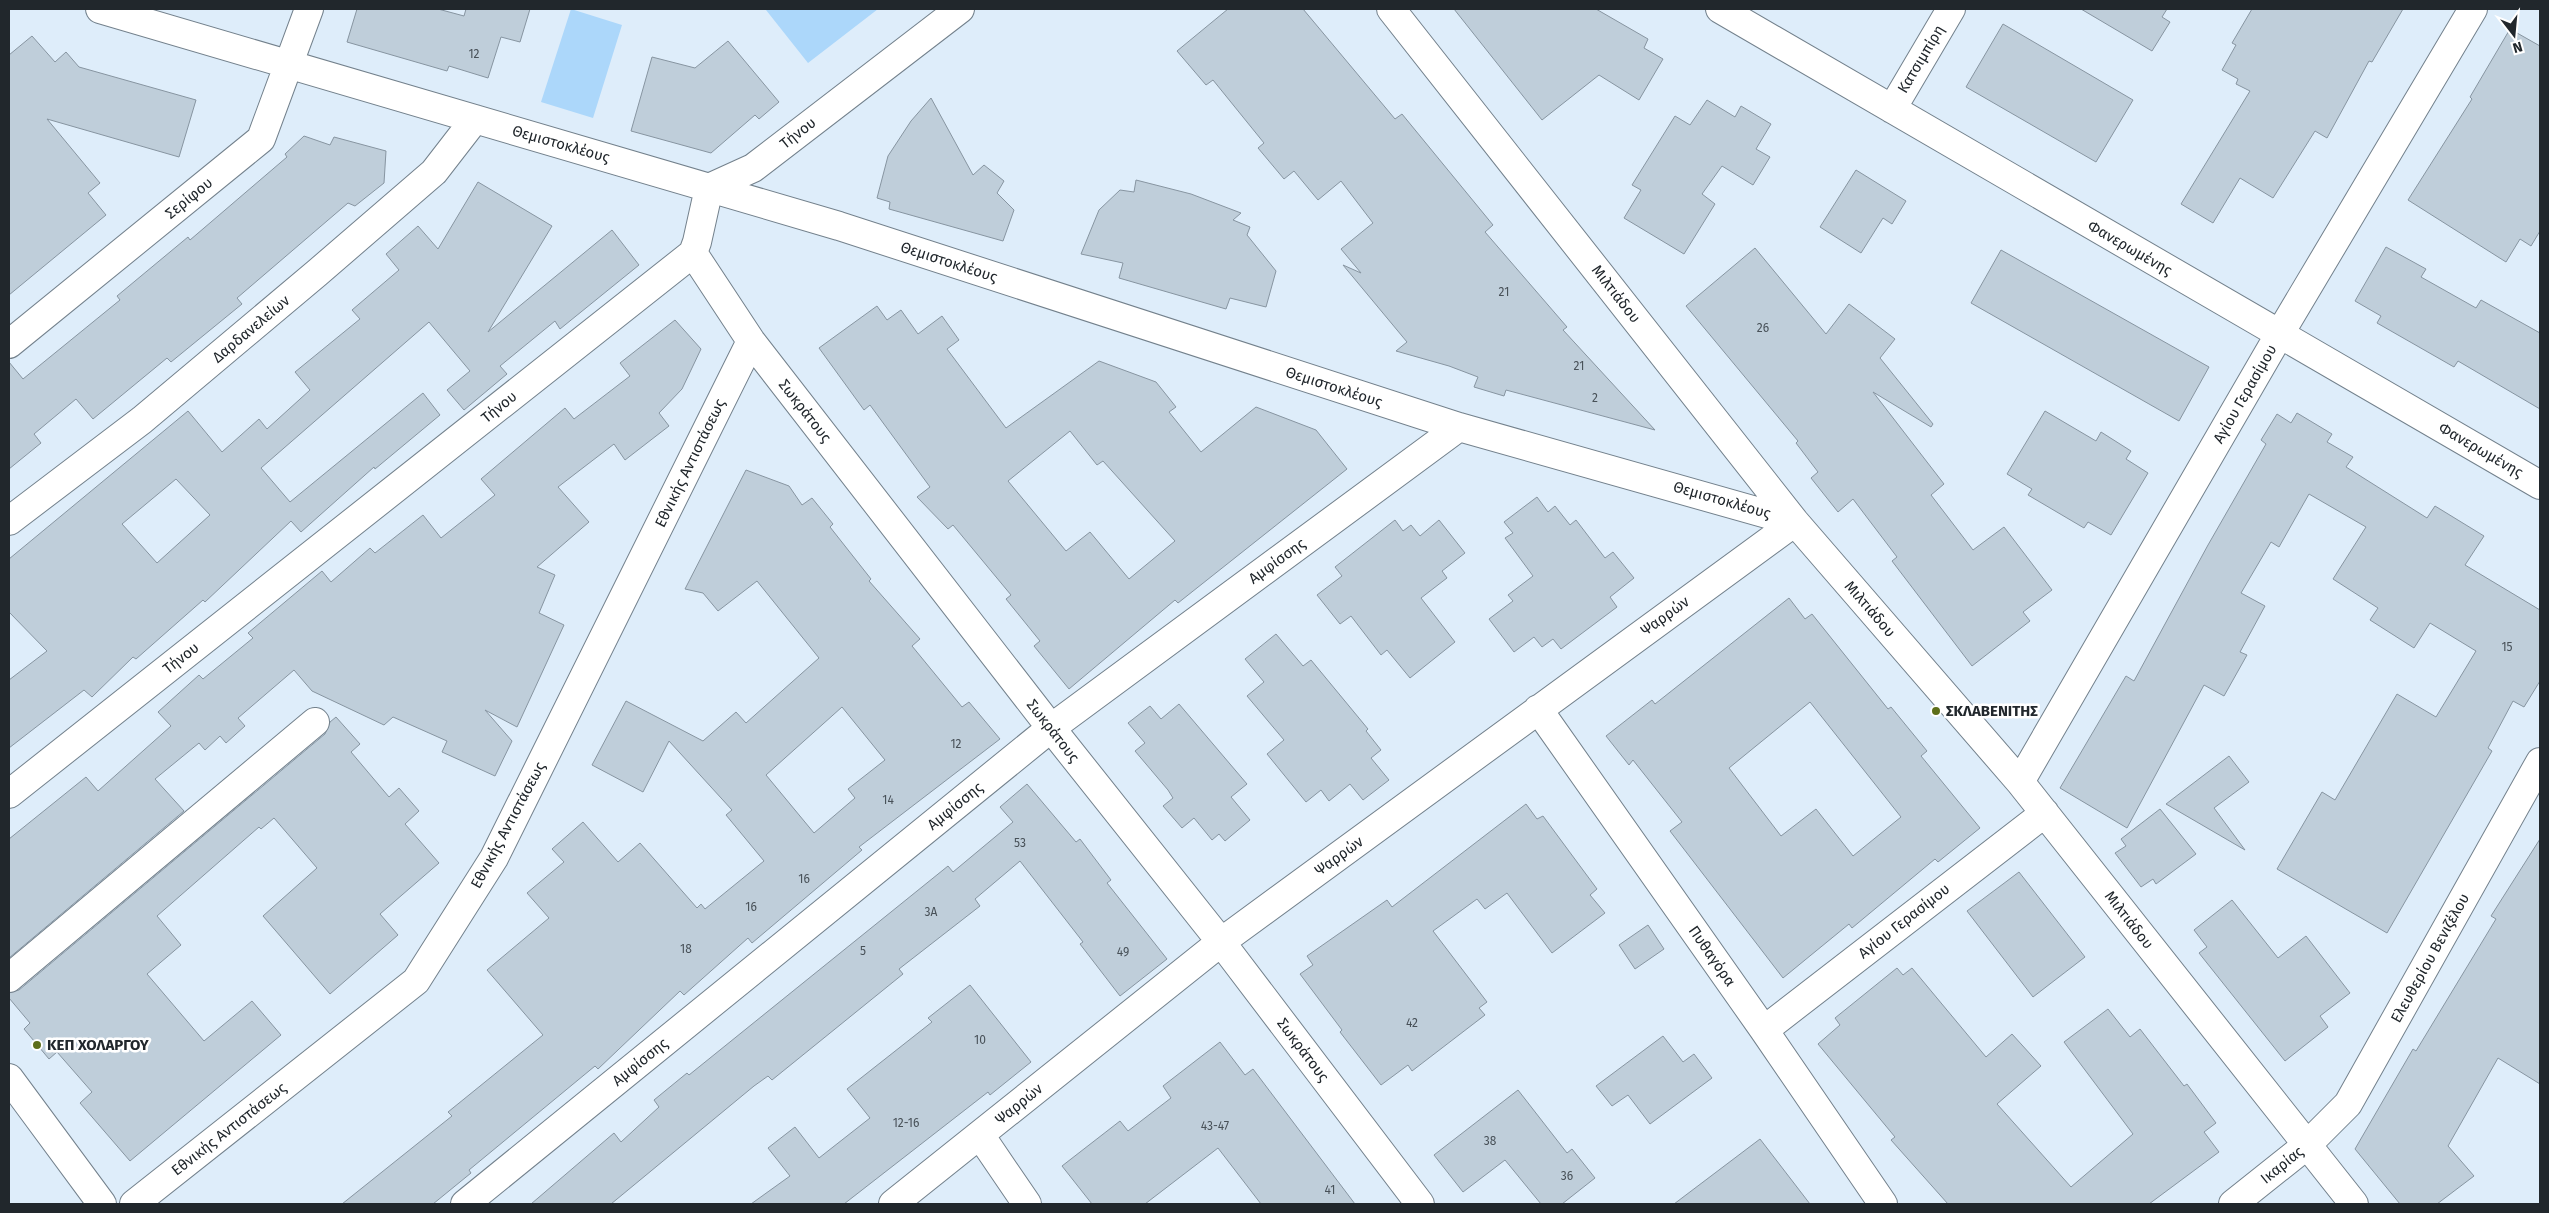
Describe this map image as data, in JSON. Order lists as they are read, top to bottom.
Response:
{
  "streets": {
    "street": [
      "Κατσιμπίρη",
      "Τήνου",
      "Θεμιστοκλέους",
      "Σερίφου",
      "Φανερωμένης",
      "Μιλτιάδου",
      "Δαρδανελείων",
      "Αγίου Γερασίμου",
      "Σωκράτους",
      "Εθνικής Αντιστάσεως",
      "Αμφίσσης",
      "Ψαρρών",
      "Πυθαγόρα",
      "Ελευθερίου Βενιζέλου",
      "Ικαρίας"
    ]
  },
  "crossings": [
    ["Κατσιμπίρη", "Φανερωμένης"],
    ["Τήνου", "Θεμιστοκλέους"],
    ["Τήνου", "Σωκράτους"],
    ["Θεμιστοκλέους", "Σερίφου"],
    ["Θεμιστοκλέους", "Μιλτιάδου"],
    ["Θεμιστοκλέους", "Δαρδανελείων"],
    ["Θεμιστοκλέους", "Αμφίσσης"],
    ["Θεμιστοκλέους", "Ψαρρών"],
    ["Φανερωμένης", "Αγίου Γερασίμου"],
    ["Μιλτιάδου", "Αγίου Γερασίμου"],
    ["Μιλτιάδου", "Ψαρρών"],
    ["Μιλτιάδου", "Ελευθερίου Βενιζέλου"],
    ["Μιλτιάδου", "Ικαρίας"],
    ["Αγίου Γερασίμου", "Πυθαγόρα"],
    ["Σωκράτους", "Εθνικής Αντιστάσεως"],
    ["Σωκράτους", "Αμφίσσης"],
    ["Σωκράτους", "Ψαρρών"],
    ["Ψαρρών", "Πυθαγόρα"],
    ["Ελευθερίου Βενιζέλου", "Ικαρίας"]
  ],
  "places": ["ΣΚΛΑΒΕΝΙΤΗΣ", "ΚΕΠ ΧΟΛΑΡΓΟΥ"],
  "house_numbers": [
    "12",
    "21",
    "26",
    "21",
    "2",
    "15",
    "12",
    "14",
    "53",
    "16",
    "16",
    "3Α",
    "18",
    "5",
    "49",
    "42",
    "10",
    "12-16",
    "43-47",
    "38",
    "36",
    "41"
  ],
  "north": "bottom"
}
